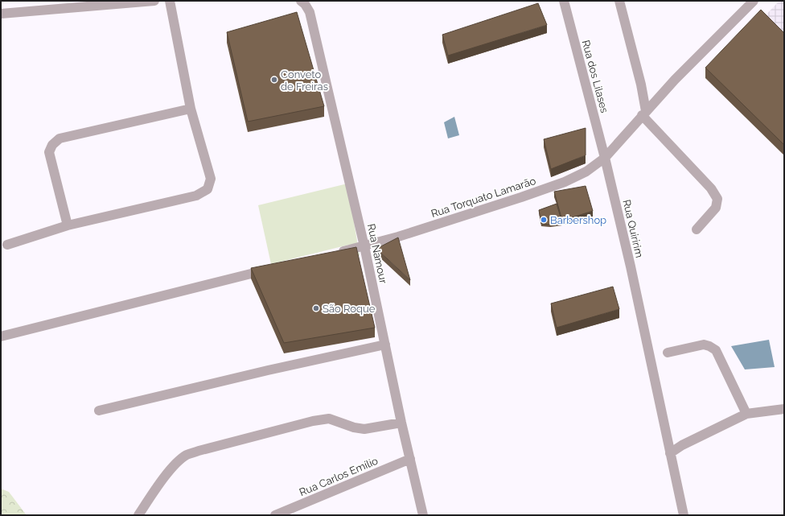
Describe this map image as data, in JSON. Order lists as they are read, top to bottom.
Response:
{
  "streets": {
    "street": [
      "Rua dos Lilases",
      "Rua Torquato Lamarão",
      "Rua Quiririm",
      "Rua Namour",
      "Rua Carlos Emílio"
    ]
  },
  "crossings": [
    ["Rua dos Lilases", "Rua Torquato Lamarão"],
    ["Rua dos Lilases", "Rua Quiririm"],
    ["Rua Torquato Lamarão", "Rua Quiririm"],
    ["Rua Torquato Lamarão", "Rua Namour"],
    ["Rua Namour", "Rua Carlos Emílio"]
  ],
  "places": ["Conveto de Freiras", "Barbershop", "São Roque"]
}
